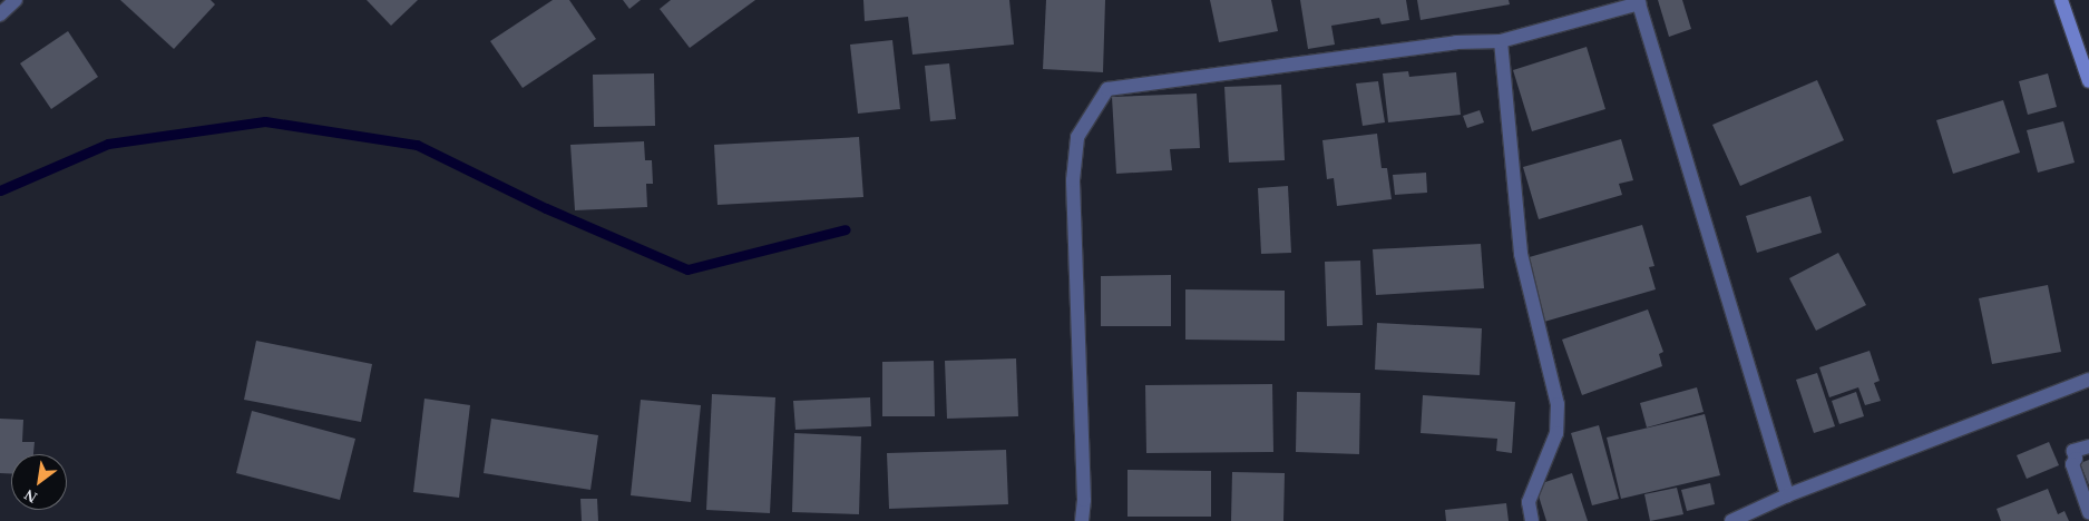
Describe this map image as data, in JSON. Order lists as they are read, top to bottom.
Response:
{
  "north": "bottom left"
}
